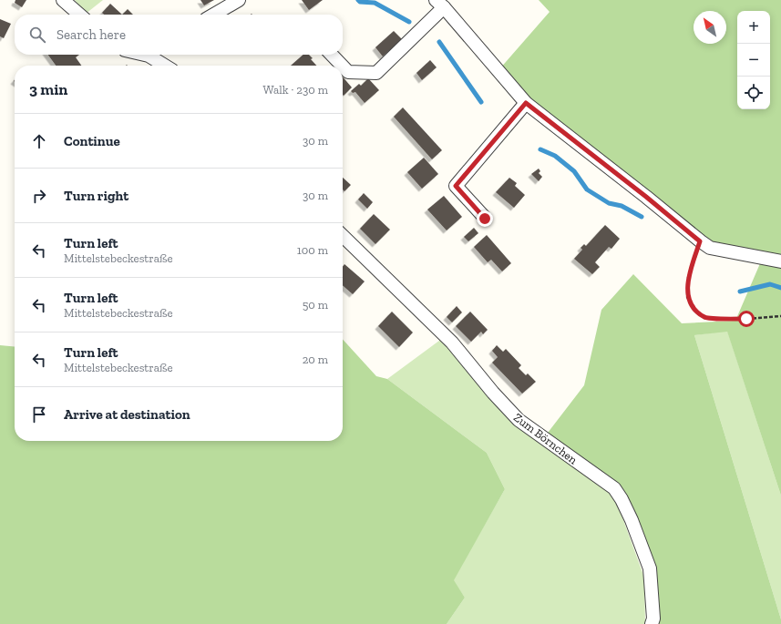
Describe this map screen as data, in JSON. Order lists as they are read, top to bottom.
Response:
{
  "streets": {
    "street": ["Zum Börnchen"]
  },
  "north": "top left",
  "page": {
    "map_buttons": ["+", "−"],
    "search": "Search here",
    "heading": ["3 min", "Walk · 230 m"],
    "list": [
      ["Continue", "30 m"],
      ["Turn right", "30 m"],
      ["Turn left", "Mittelstebeckestraße", "100 m"],
      ["Turn left", "Mittelstebeckestraße", "50 m"],
      ["Turn left", "Mittelstebeckestraße", "20 m"],
      "Arrive at destination"
    ]
  }
}
